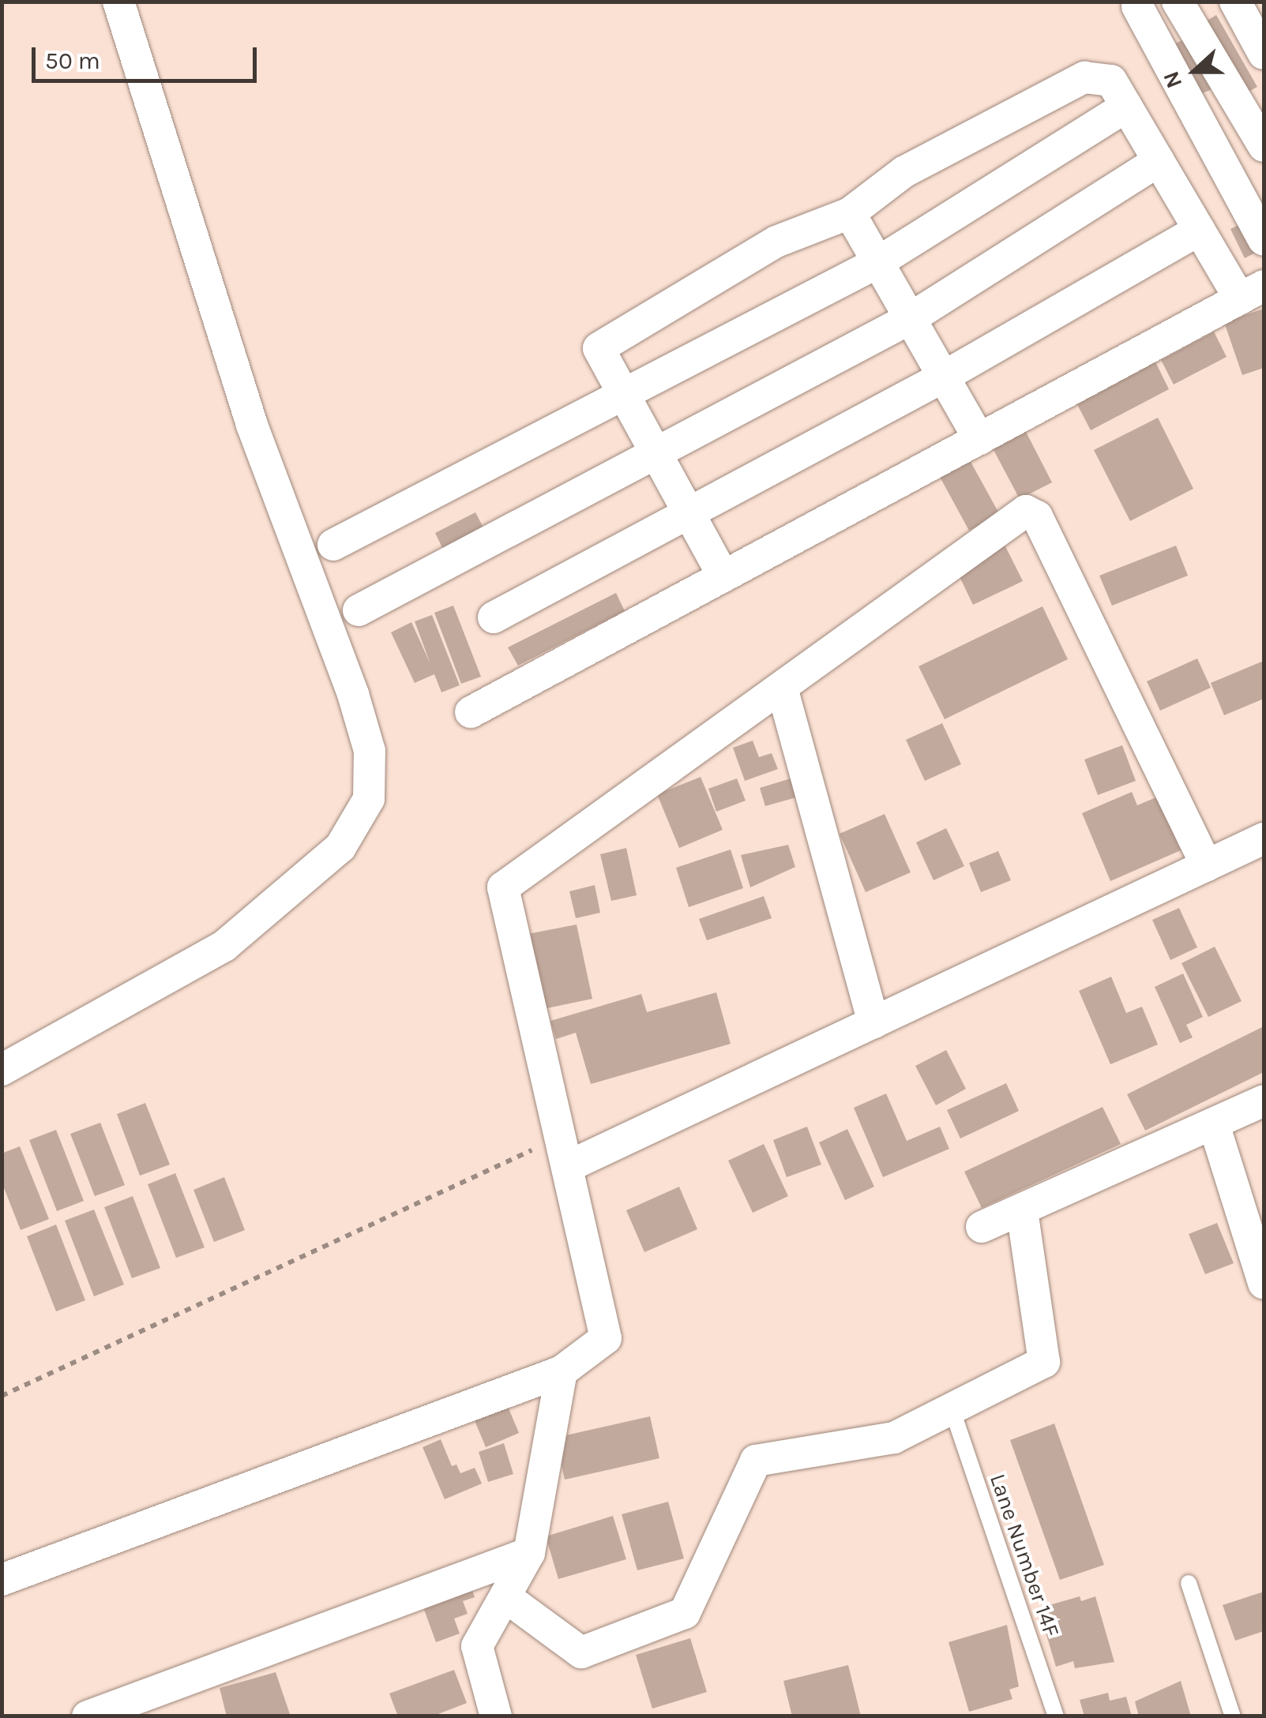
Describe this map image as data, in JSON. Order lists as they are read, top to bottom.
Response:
{
  "streets": {
    "lane": ["Lane Number 14F"]
  },
  "scale_bar": "50 m",
  "north": "left"
}
